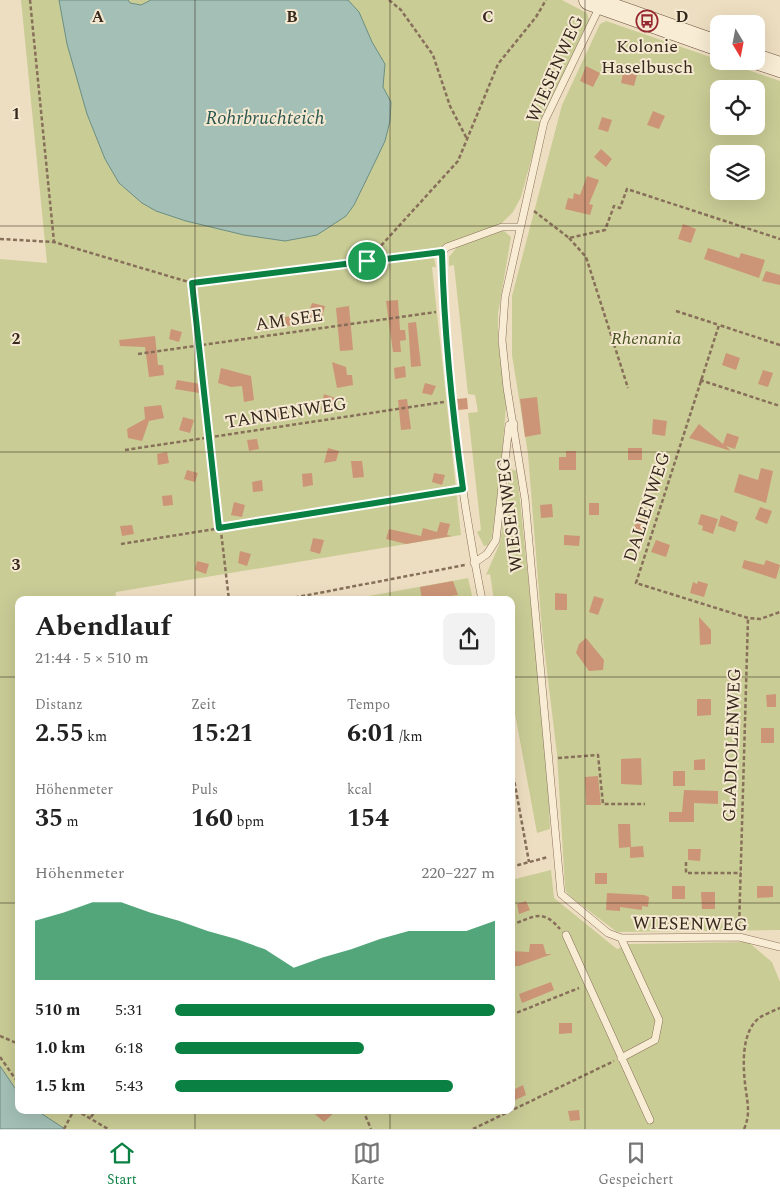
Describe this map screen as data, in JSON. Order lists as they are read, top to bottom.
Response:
{
  "streets": {
    "lane": ["WIESENWEG"],
    "path": [
      "AM SEE",
      "TANNENWEG",
      "DALIENWEG",
      "GLADIOLENWEG"
    ]
  },
  "crossings": [
    ["WIESENWEG", "GLADIOLENWEG"],
    ["DALIENWEG", "GLADIOLENWEG"]
  ],
  "water": ["Rohrbruchteich"],
  "parks": ["Rhenania"],
  "places": {
    "bus stop": ["Kolonie Haselbusch"]
  },
  "north": "bottom",
  "page": {
    "heading": ["Abendlauf", "21:44 · 5 × 510 m"],
    "stats": [
      ["Distanz", "2.55 km"],
      ["Zeit", "15:21"],
      ["Tempo", "6:01 /km"],
      ["Höhenmeter", "35 m"],
      ["Puls", "160 bpm"],
      ["kcal", "154"]
    ],
    "chart": ["Höhenmeter", "220–227 m"],
    "list": [
      {
        "name": "510 m",
        "note": "5:31"
      },
      {
        "name": "1.0 km",
        "note": "6:18"
      },
      {
        "name": "1.5 km",
        "note": "5:43"
      }
    ],
    "tabs": ["Start", "Karte", "Gespeichert"]
  },
  "grid": {
    "columns": [
      "A",
      "B",
      "C",
      "D"
    ],
    "rows": ["1", "2", "3"]
  }
}
